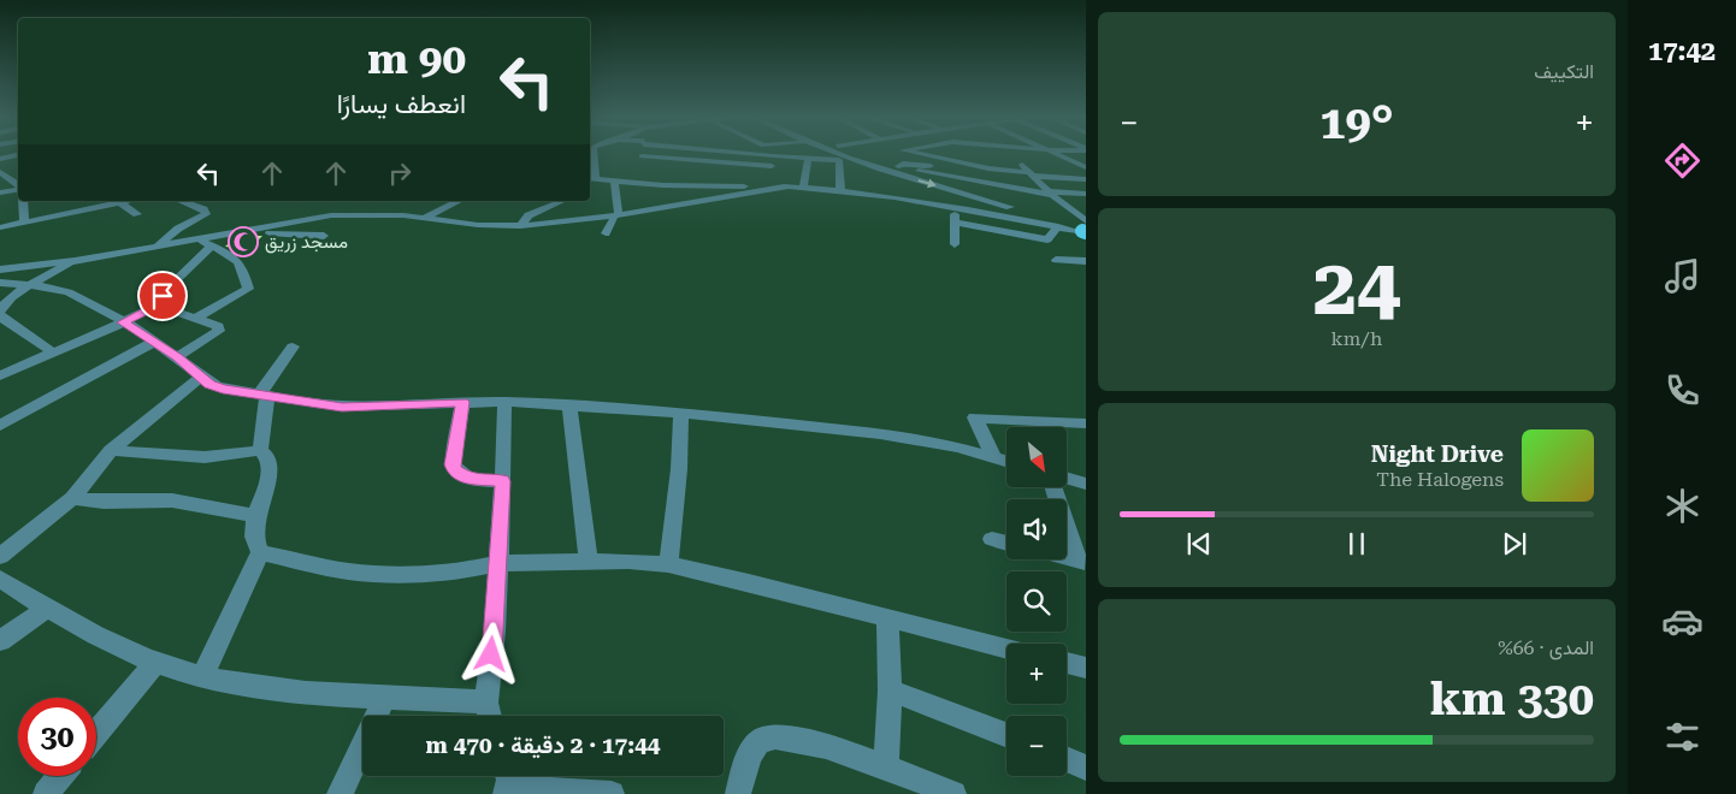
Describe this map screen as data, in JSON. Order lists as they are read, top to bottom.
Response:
{
  "places": {
    "mosque": ["مسجد زريق"]
  },
  "north": "bottom right",
  "page": {
    "tabs": "17:42",
    "tile": [
      "التكييف",
      ["24", "km/h"],
      ["المدى · 66%", "330 km"]
    ],
    "turn": ["90 m", "انعطف يسارًا"],
    "heat": ["−", "19°", "+"],
    "map_buttons": ["+", "−"],
    "song": ["Night Drive", "The Halogens"],
    "limit": "30",
    "trip": "17:44 · 2 دقيقة · 470 m"
  }
}
